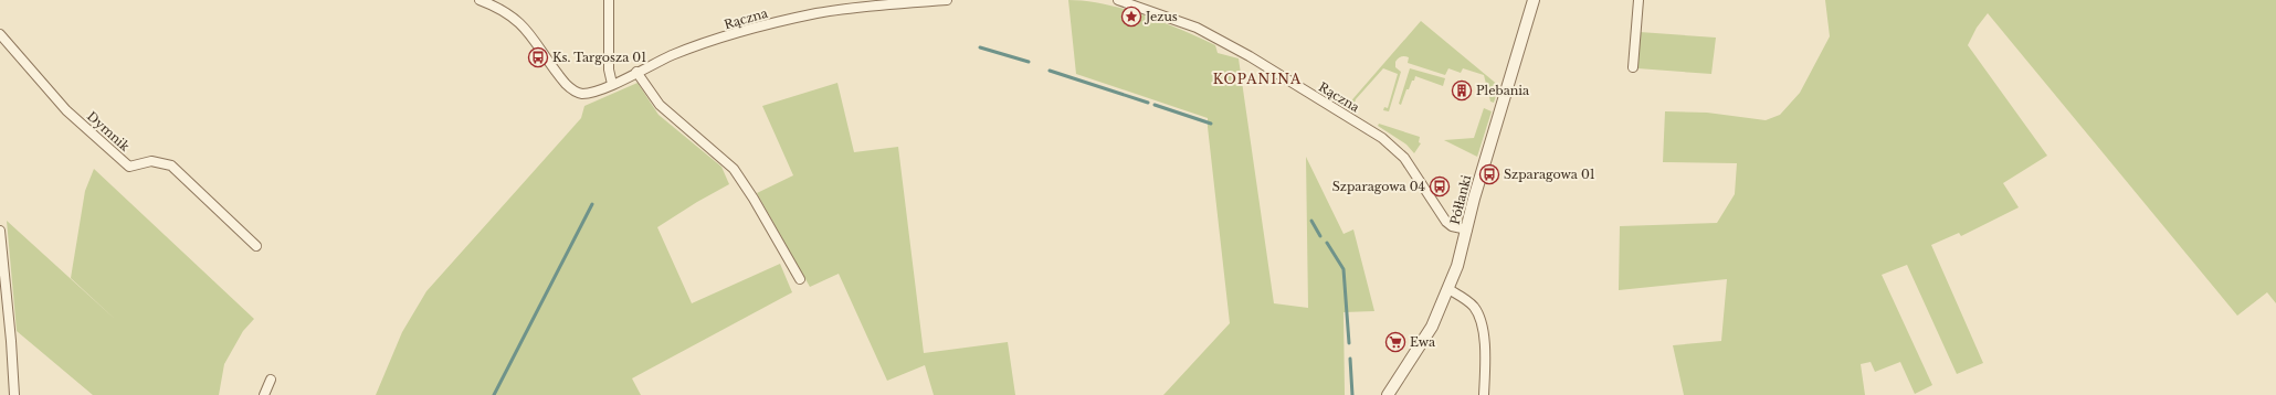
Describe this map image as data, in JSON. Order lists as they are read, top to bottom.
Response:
{
  "streets": {
    "street": ["Rączna", "Dymnik", "Półłanki"]
  },
  "crossings": [
    ["Rączna", "Półłanki"]
  ],
  "districts": ["KOPANINA"],
  "places": {
    "place": ["Jezus"],
    "bus stop": ["Ks. Targosza 01", "Szparagowa 01", "Szparagowa 04"],
    "building": ["Plebania"],
    "supermarket": ["Ewa"]
  }
}
